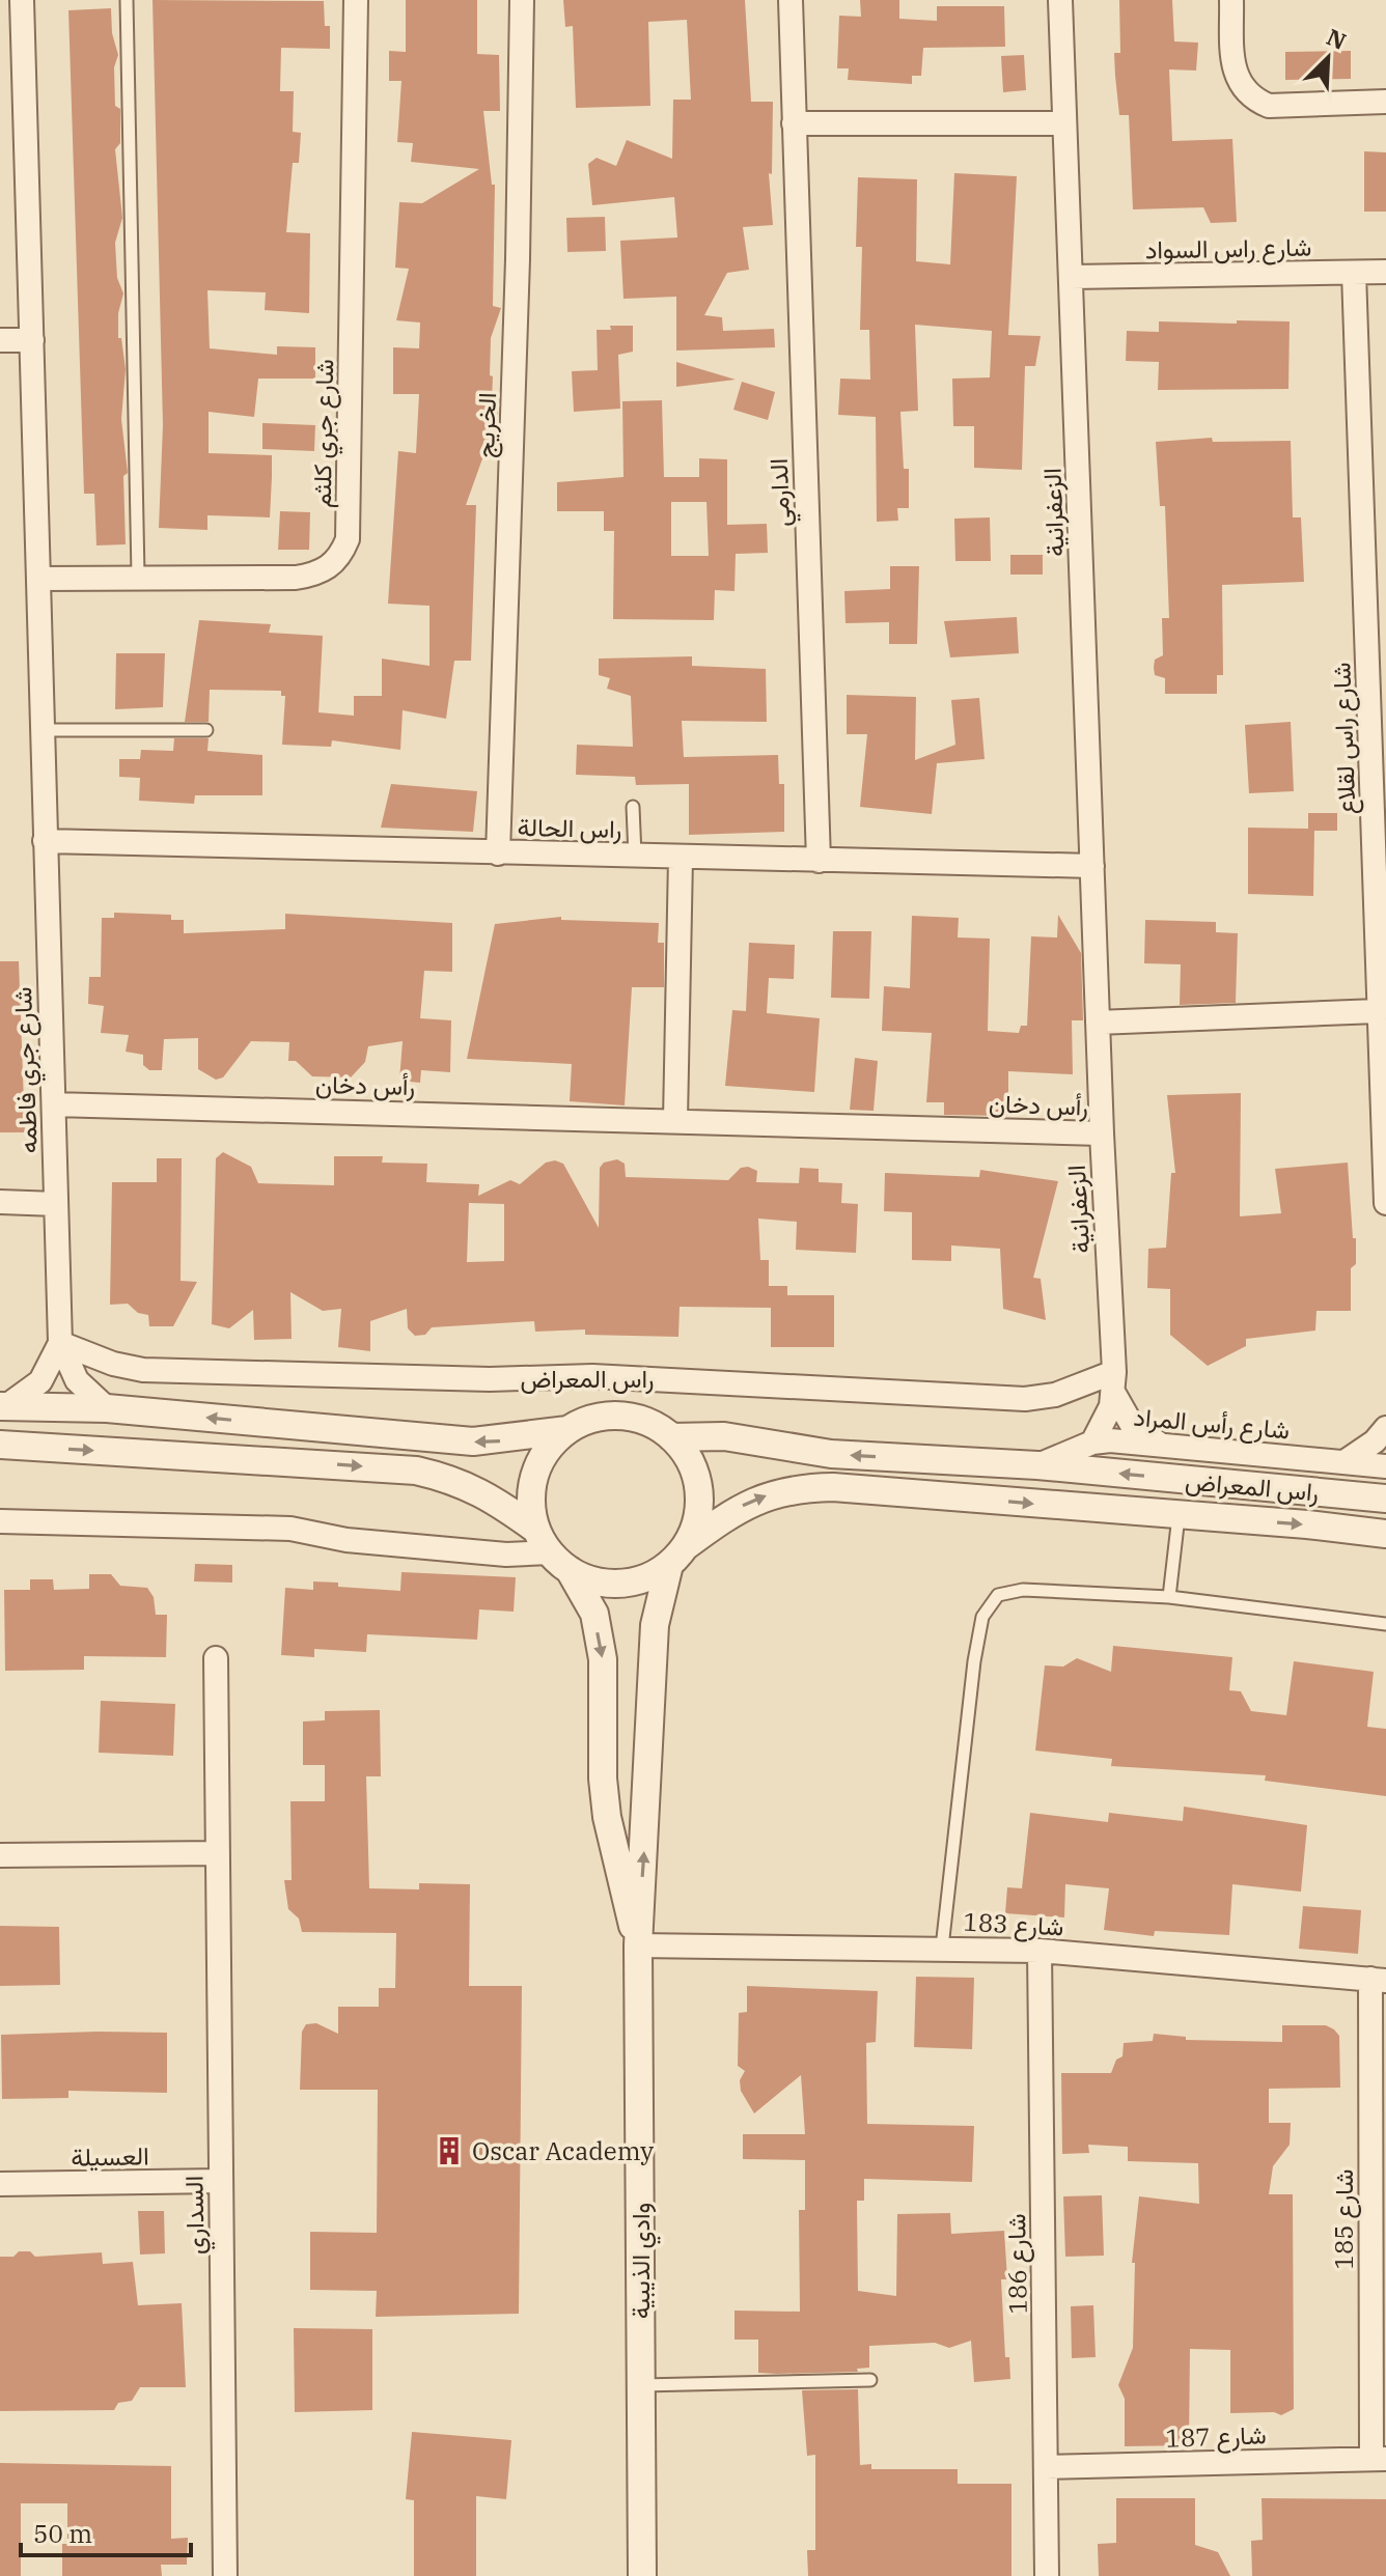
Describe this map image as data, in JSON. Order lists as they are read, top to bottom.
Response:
{
  "streets": {
    "street": [
      "شارع راس السواد",
      "الخريج",
      "شارع جري كلثم",
      "الدارمي",
      "الزعفرانية",
      "شارع راس لقلاع",
      "راس الحالة",
      "شارع جري فاطمه",
      "رأس دخان",
      "راس المعراض",
      "شارع رأس المراد",
      "شارع 183",
      "العسيلة",
      "السداري",
      "شارع 185",
      "وادي الذيبية",
      "شارع 186",
      "شارع 187"
    ]
  },
  "crossings": [
    ["شارع راس السواد", "الزعفرانية"],
    ["شارع راس السواد", "شارع راس لقلاع"],
    ["الخريج", "راس الحالة"],
    ["شارع جري كلثم", "شارع جري فاطمه"],
    ["الدارمي", "راس الحالة"],
    ["الزعفرانية", "راس الحالة"],
    ["الزعفرانية", "رأس دخان"],
    ["الزعفرانية", "راس المعراض"],
    ["الزعفرانية", "شارع رأس المراد"],
    ["راس الحالة", "شارع جري فاطمه"],
    ["شارع جري فاطمه", "رأس دخان"],
    ["شارع جري فاطمه", "راس المعراض"],
    ["راس المعراض", "شارع رأس المراد"],
    ["راس المعراض", "وادي الذيبية"],
    ["شارع 183", "شارع 185"],
    ["شارع 183", "وادي الذيبية"],
    ["شارع 183", "شارع 186"],
    ["العسيلة", "السداري"],
    ["شارع 185", "شارع 187"],
    ["شارع 186", "شارع 187"]
  ],
  "places": {
    "building": ["Oscar Academy"]
  },
  "scale_bar": "50 m",
  "north": "top right"
}
